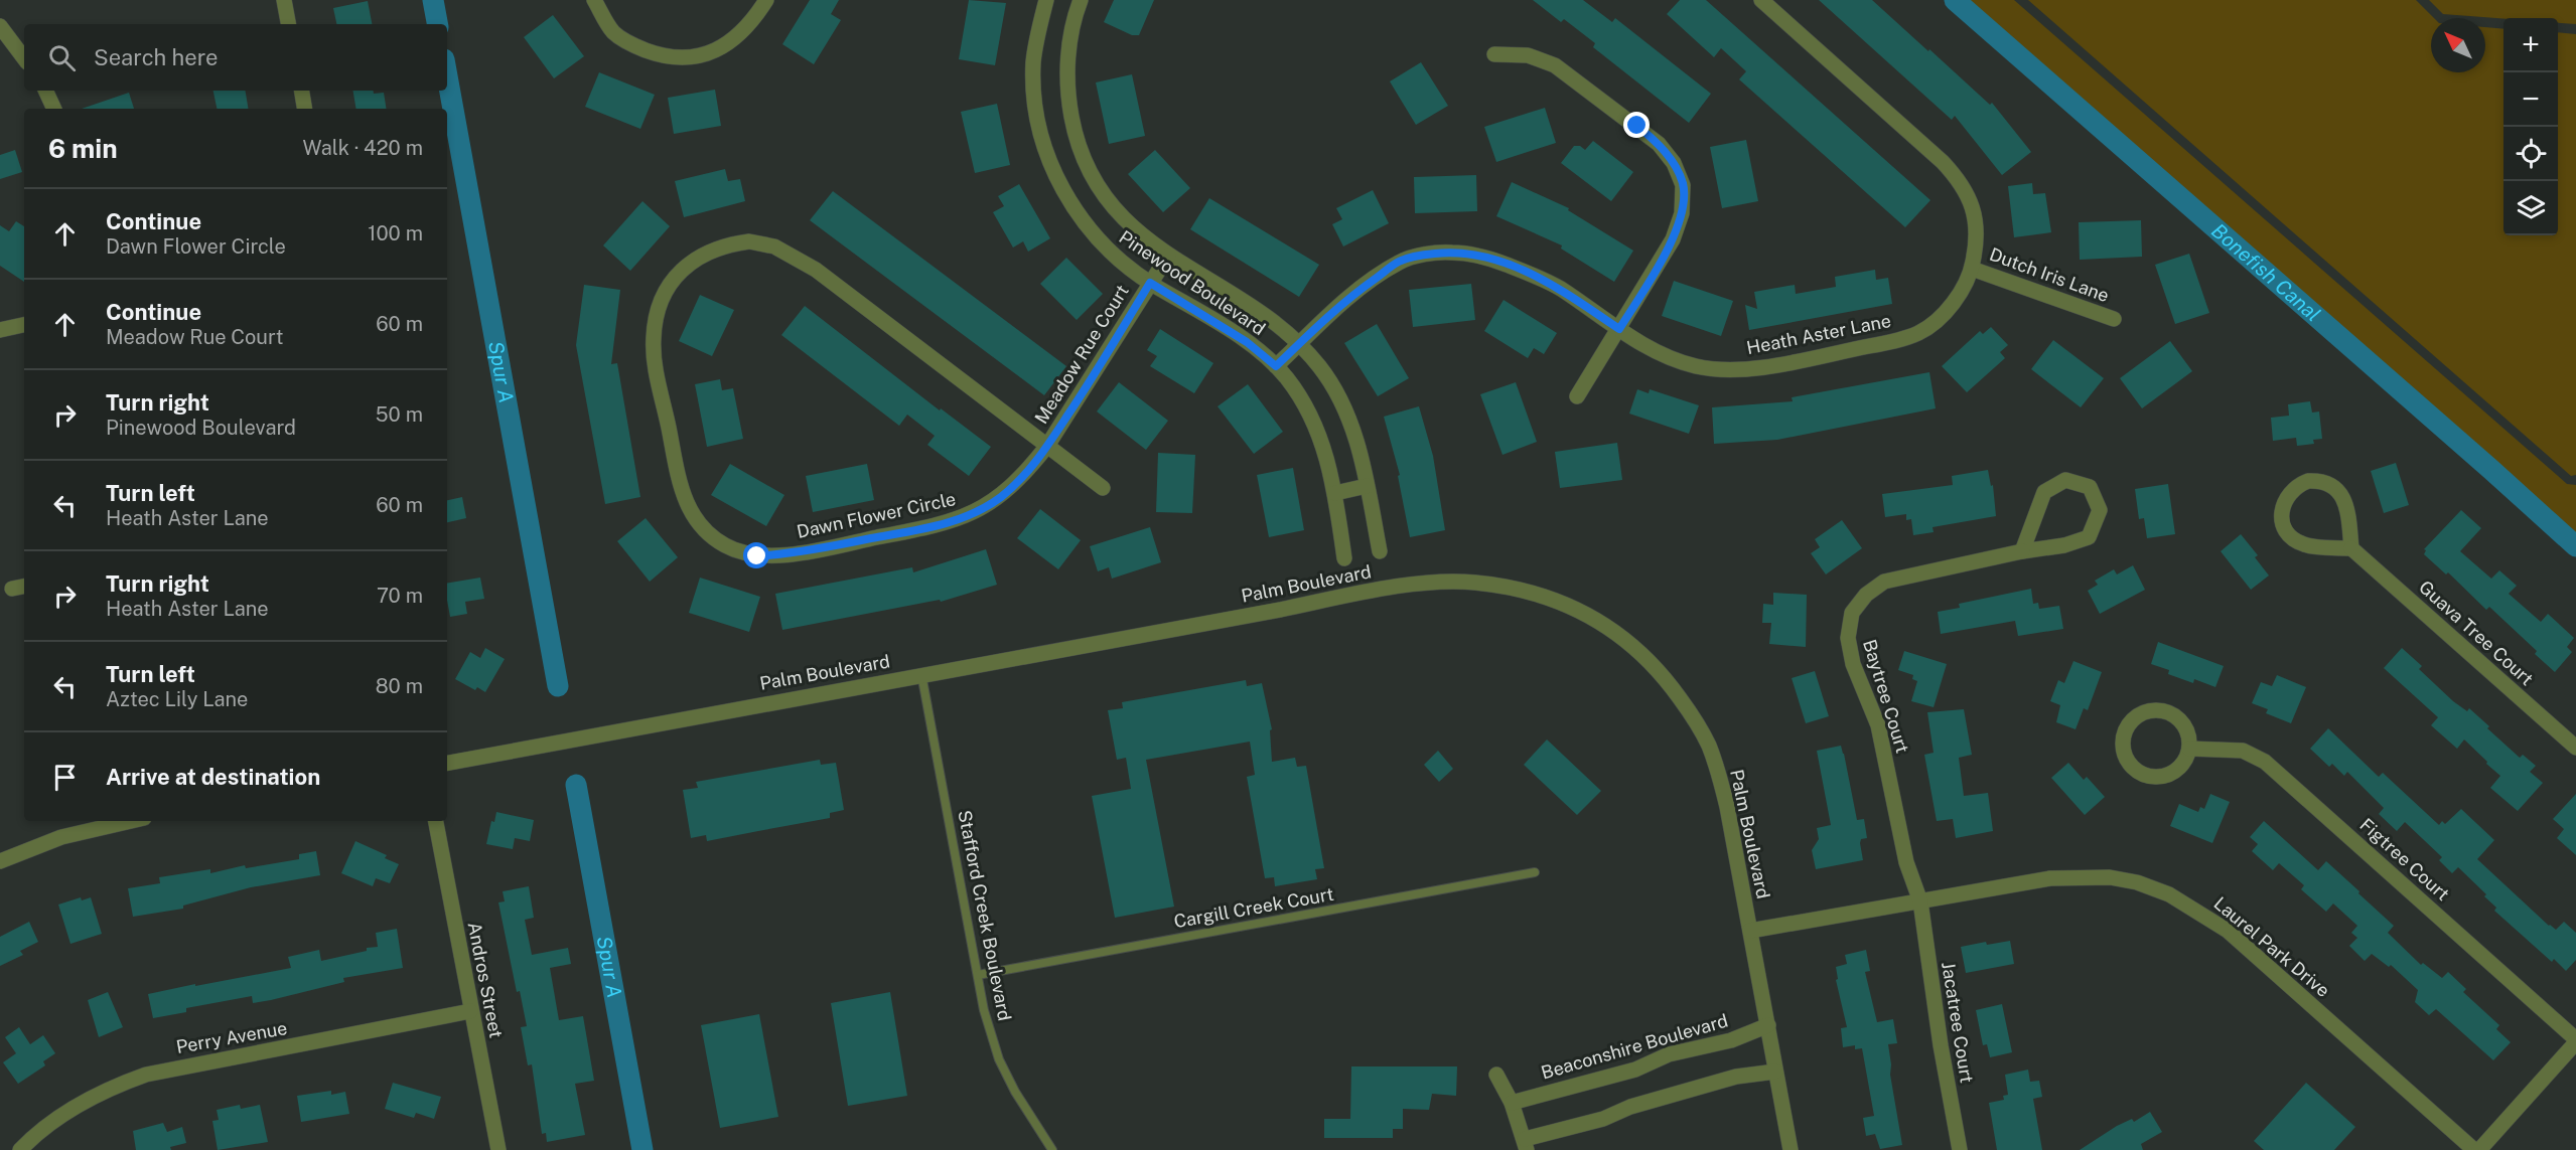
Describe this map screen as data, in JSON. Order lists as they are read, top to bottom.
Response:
{
  "streets": {
    "street": [
      "Dutch Iris Lane",
      "Pinewood Boulevard",
      "Heath Aster Lane",
      "Meadow Rue Court",
      "Dawn Flower Circle",
      "Palm Boulevard",
      "Guava Tree Court",
      "Baytree Court",
      "Figtree Court",
      "Laurel Park Drive",
      "Andros Street",
      "Jacatree Court",
      "Perry Avenue",
      "Beaconshire Boulevard"
    ],
    "lane": ["Cargill Creek Court", "Stafford Creek Boulevard"]
  },
  "crossings": [
    ["Dutch Iris Lane", "Heath Aster Lane"],
    ["Pinewood Boulevard", "Heath Aster Lane"],
    ["Pinewood Boulevard", "Meadow Rue Court"],
    ["Meadow Rue Court", "Dawn Flower Circle"],
    ["Palm Boulevard", "Stafford Creek Boulevard"],
    ["Palm Boulevard", "Laurel Park Drive"],
    ["Palm Boulevard", "Beaconshire Boulevard"],
    ["Baytree Court", "Laurel Park Drive"],
    ["Baytree Court", "Jacatree Court"],
    ["Cargill Creek Court", "Stafford Creek Boulevard"],
    ["Laurel Park Drive", "Jacatree Court"],
    ["Andros Street", "Perry Avenue"]
  ],
  "water": ["Bonefish Canal", "Spur A"],
  "north": "top left",
  "page": {
    "map_buttons": ["+", "−"],
    "search": "Search here",
    "heading": ["6 min", "Walk · 420 m"],
    "list": [
      ["Continue", "Dawn Flower Circle", "100 m"],
      ["Continue", "Meadow Rue Court", "60 m"],
      ["Turn right", "Pinewood Boulevard", "50 m"],
      ["Turn left", "Heath Aster Lane", "60 m"],
      ["Turn right", "Heath Aster Lane", "70 m"],
      ["Turn left", "Aztec Lily Lane", "80 m"],
      "Arrive at destination"
    ]
  }
}
